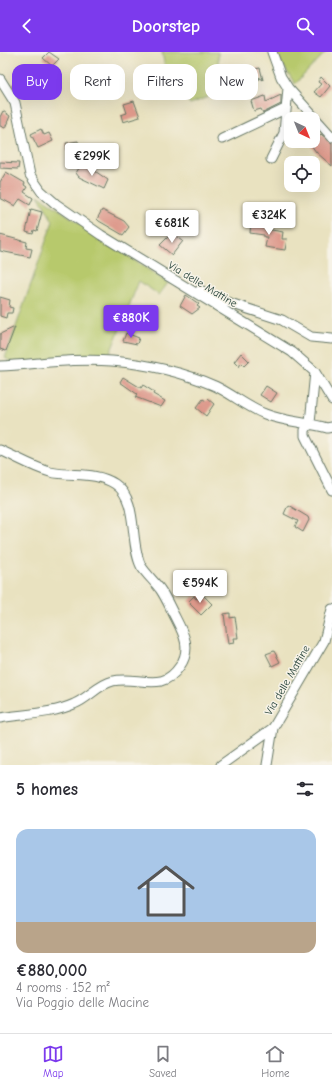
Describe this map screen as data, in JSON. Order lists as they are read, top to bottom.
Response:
{
  "streets": {
    "street": ["Via delle Mattine"]
  },
  "north": "bottom right",
  "page": {
    "header": "Doorstep",
    "chip": [
      "Buy",
      "Rent",
      "Filters",
      "New"
    ],
    "price": [
      "€299K",
      "€324K",
      "€681K",
      "€880K",
      "€594K"
    ],
    "heading": "5 homes",
    "list": [
      {
        "name": "€880,000",
        "note": "4 rooms · 152 m² · Via Poggio delle Macine"
      }
    ],
    "tabs": ["Map", "Saved", "Home"]
  }
}
